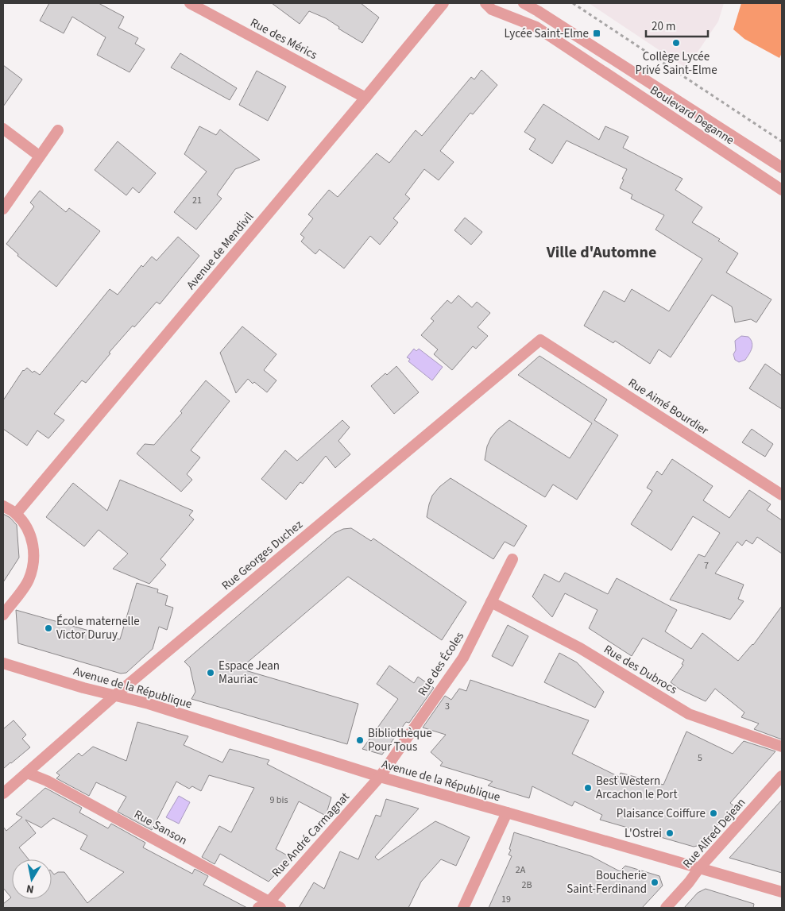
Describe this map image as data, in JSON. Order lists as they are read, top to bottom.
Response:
{
  "streets": {
    "street": [
      "Rue des Mérics",
      "Boulevard Deganne",
      "Avenue de Mendivil",
      "Rue Aimé Bourdier",
      "Rue Georges Duchez",
      "Rue des Écoles",
      "Rue des Dubrocs",
      "Avenue de la République",
      "Rue Sanson",
      "Rue Alfred Dejean",
      "Rue André Carmagnat"
    ]
  },
  "crossings": [
    ["Rue des Mérics", "Avenue de Mendivil"],
    ["Rue Aimé Bourdier", "Rue Georges Duchez"],
    ["Rue Georges Duchez", "Avenue de la République"],
    ["Rue Georges Duchez", "Rue Sanson"],
    ["Rue des Écoles", "Rue des Dubrocs"],
    ["Rue des Écoles", "Avenue de la République"],
    ["Rue des Écoles", "Rue André Carmagnat"],
    ["Avenue de la République", "Rue Alfred Dejean"],
    ["Avenue de la République", "Rue André Carmagnat"],
    ["Rue Sanson", "Rue André Carmagnat"]
  ],
  "districts": ["Ville d'Automne"],
  "places": {
    "transit": ["Lycée Saint-Elme"],
    "other": [
      "Collège Lycée Privé Saint-Elme",
      "École maternelle Victor Duruy",
      "Espace Jean Mauriac",
      "Bibliothèque Pour Tous",
      "Best Western Arcachon le Port",
      "Plaisance Coiffure",
      "L'Ostrei",
      "Boucherie Saint-Ferdinand"
    ]
  },
  "house_numbers": [
    "21",
    "7",
    "3",
    "5",
    "9 bis",
    "2A",
    "2B",
    "19"
  ],
  "scale_bar": "20 m",
  "north": "bottom"
}
